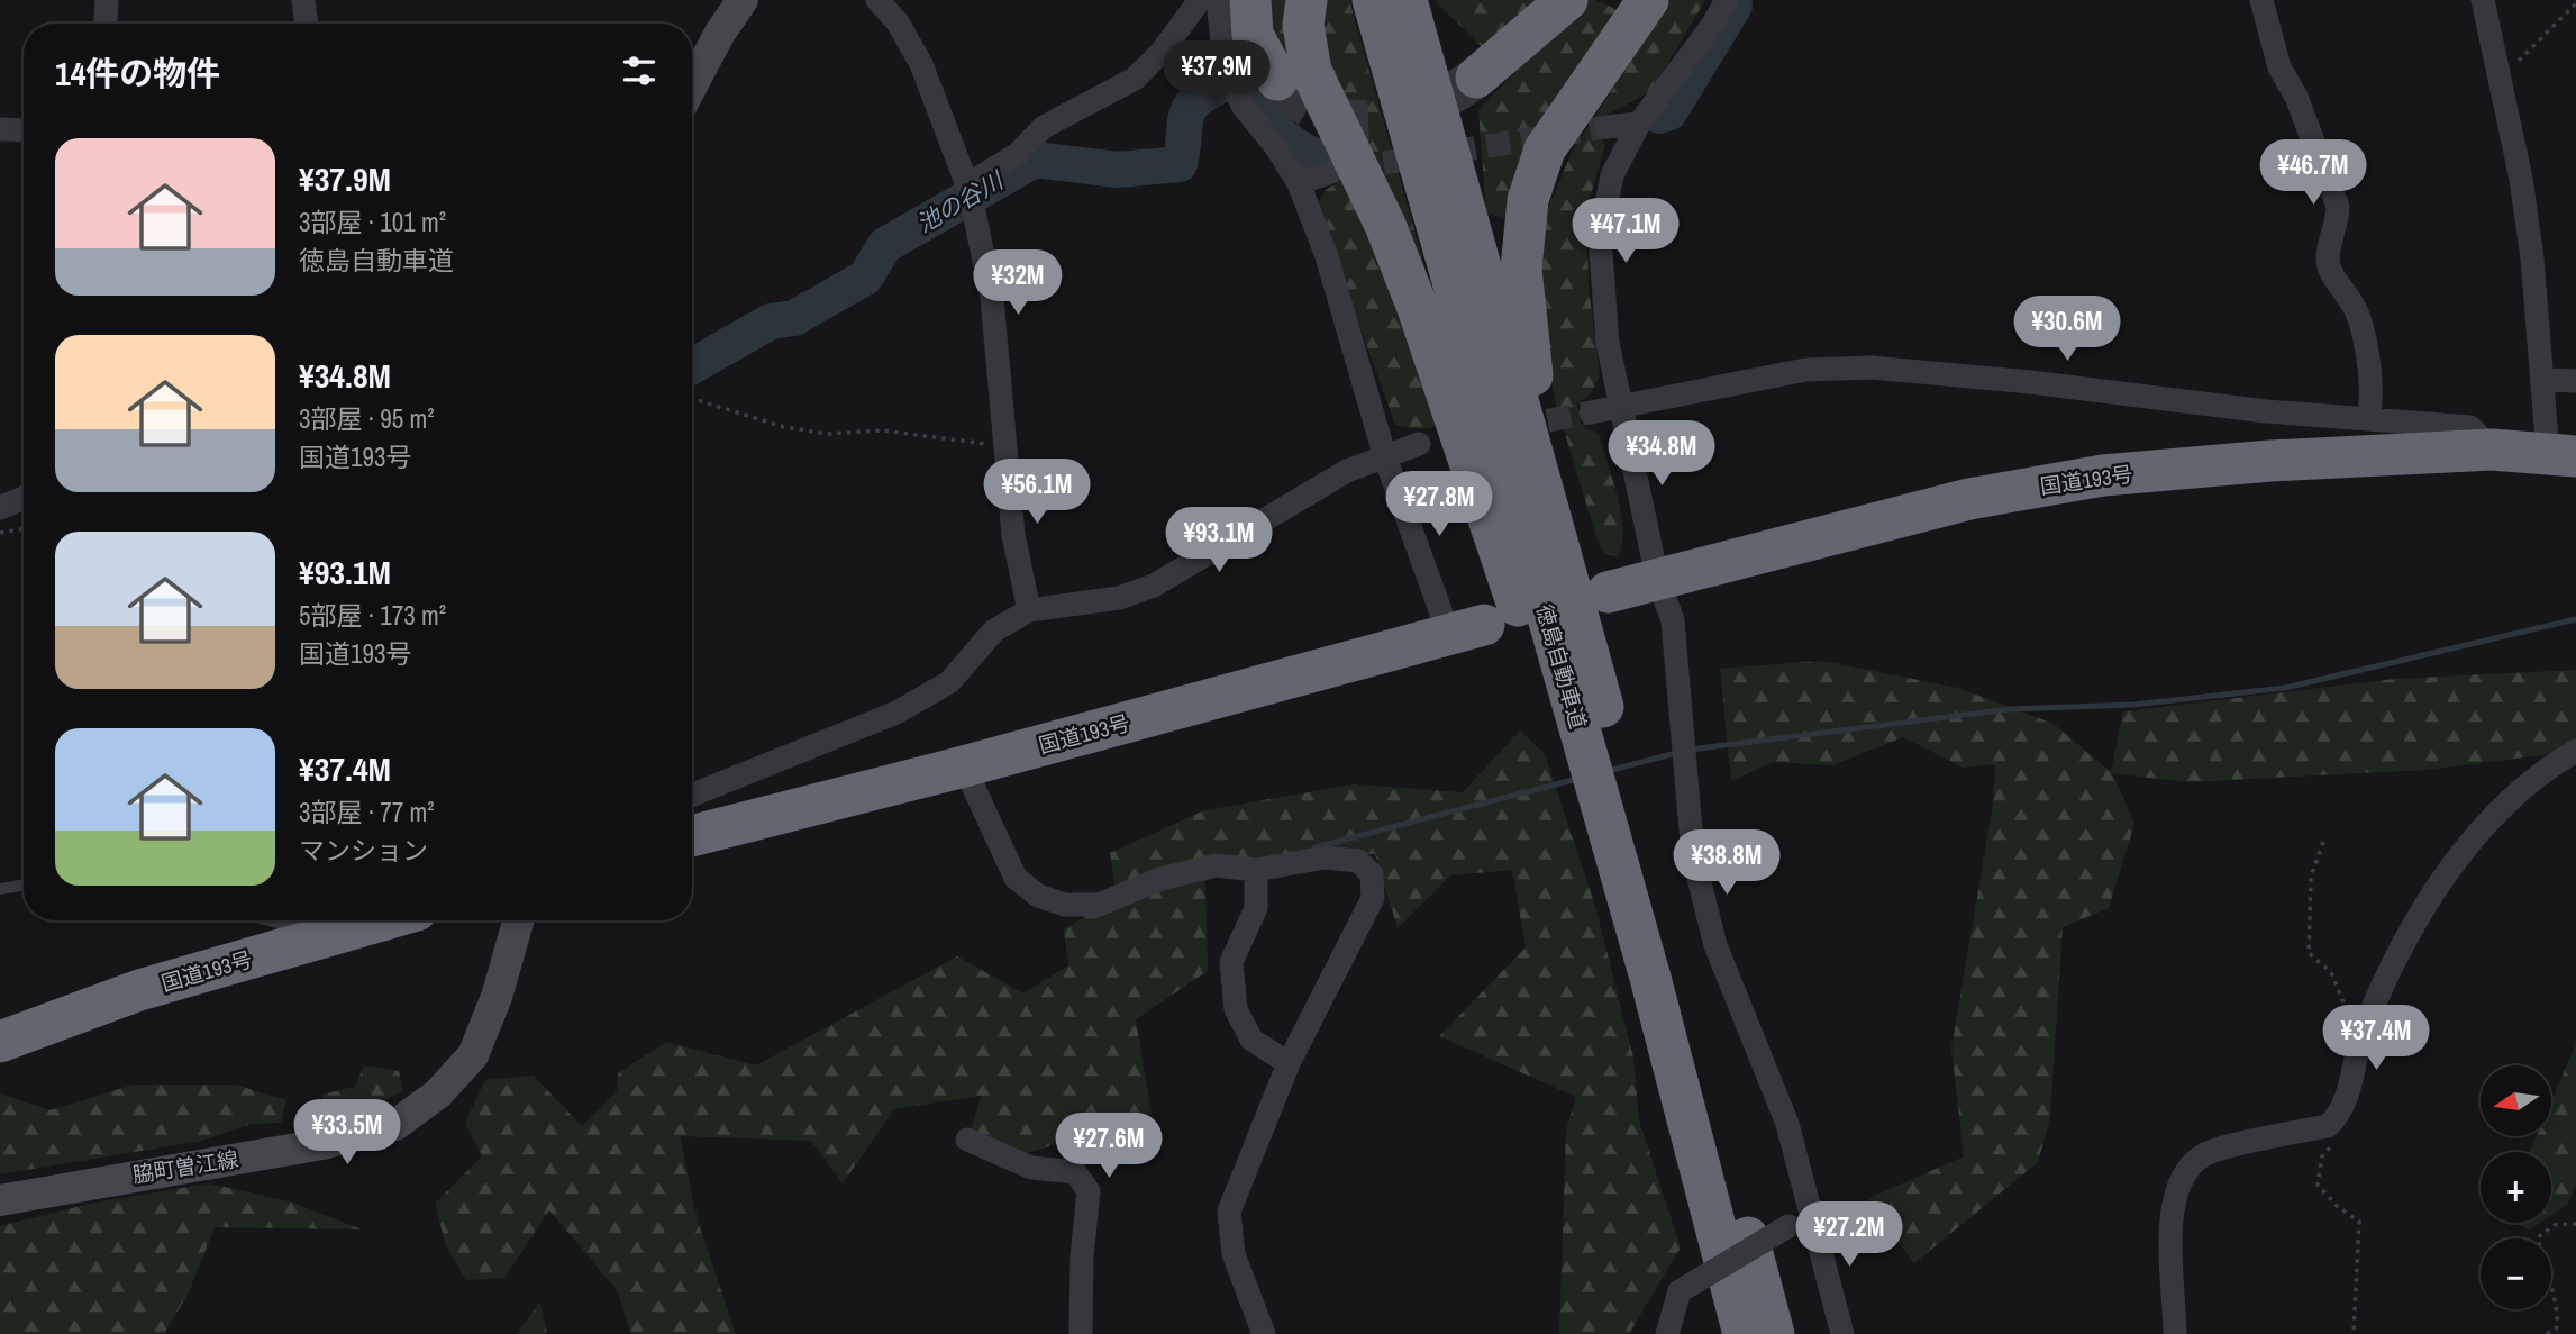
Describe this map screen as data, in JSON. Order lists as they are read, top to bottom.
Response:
{
  "streets": {
    "highway": ["国道193号", "徳島自動車道"],
    "main road": ["脇町曽江線"]
  },
  "water": ["池の谷川"],
  "north": "left",
  "page": {
    "heading": "14件の物件",
    "price": [
      "¥37.9M",
      "¥46.7M",
      "¥47.1M",
      "¥32M",
      "¥30.6M",
      "¥34.8M",
      "¥56.1M",
      "¥27.8M",
      "¥93.1M",
      "¥38.8M",
      "¥37.4M",
      "¥33.5M",
      "¥27.6M",
      "¥27.2M"
    ],
    "list": [
      {
        "name": "¥37.9M",
        "note": "3部屋 · 101 m² · 徳島自動車道"
      },
      {
        "name": "¥34.8M",
        "note": "3部屋 · 95 m² · 国道193号"
      },
      {
        "name": "¥93.1M",
        "note": "5部屋 · 173 m² · 国道193号"
      },
      {
        "name": "¥37.4M",
        "note": "3部屋 · 77 m² · マンション"
      }
    ],
    "map_buttons": ["+", "−"]
  }
}
